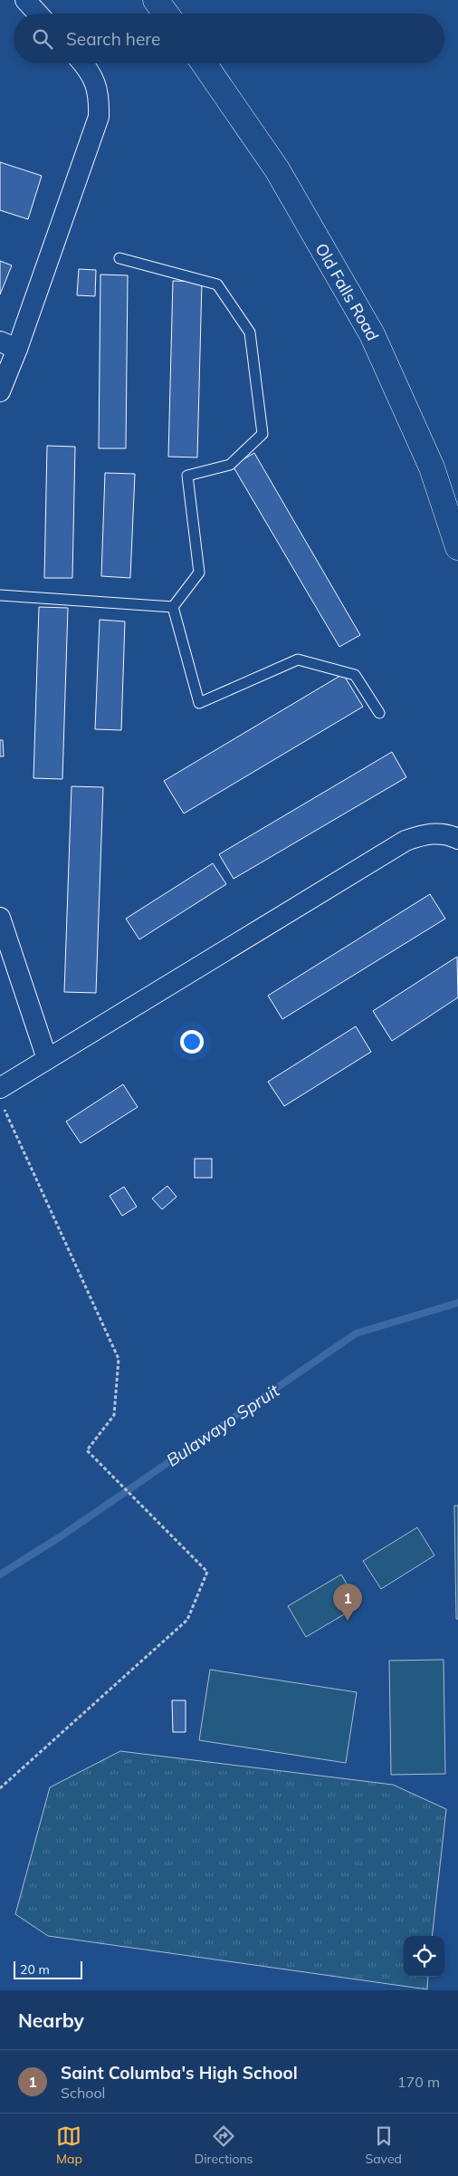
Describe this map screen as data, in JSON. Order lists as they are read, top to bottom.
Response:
{
  "streets": {
    "street": ["Old Falls Road"]
  },
  "water": ["Bulawayo Spruit"],
  "scale_bar": "20 m",
  "page": {
    "search": "Search here",
    "pins": "1",
    "scale": "20 m",
    "heading": "Nearby",
    "list": [
      {
        "mark": "1",
        "name": "Saint Columba's High School",
        "note": "School",
        "value": "170 m"
      }
    ],
    "nav": ["Map", "Directions", "Saved"]
  }
}
